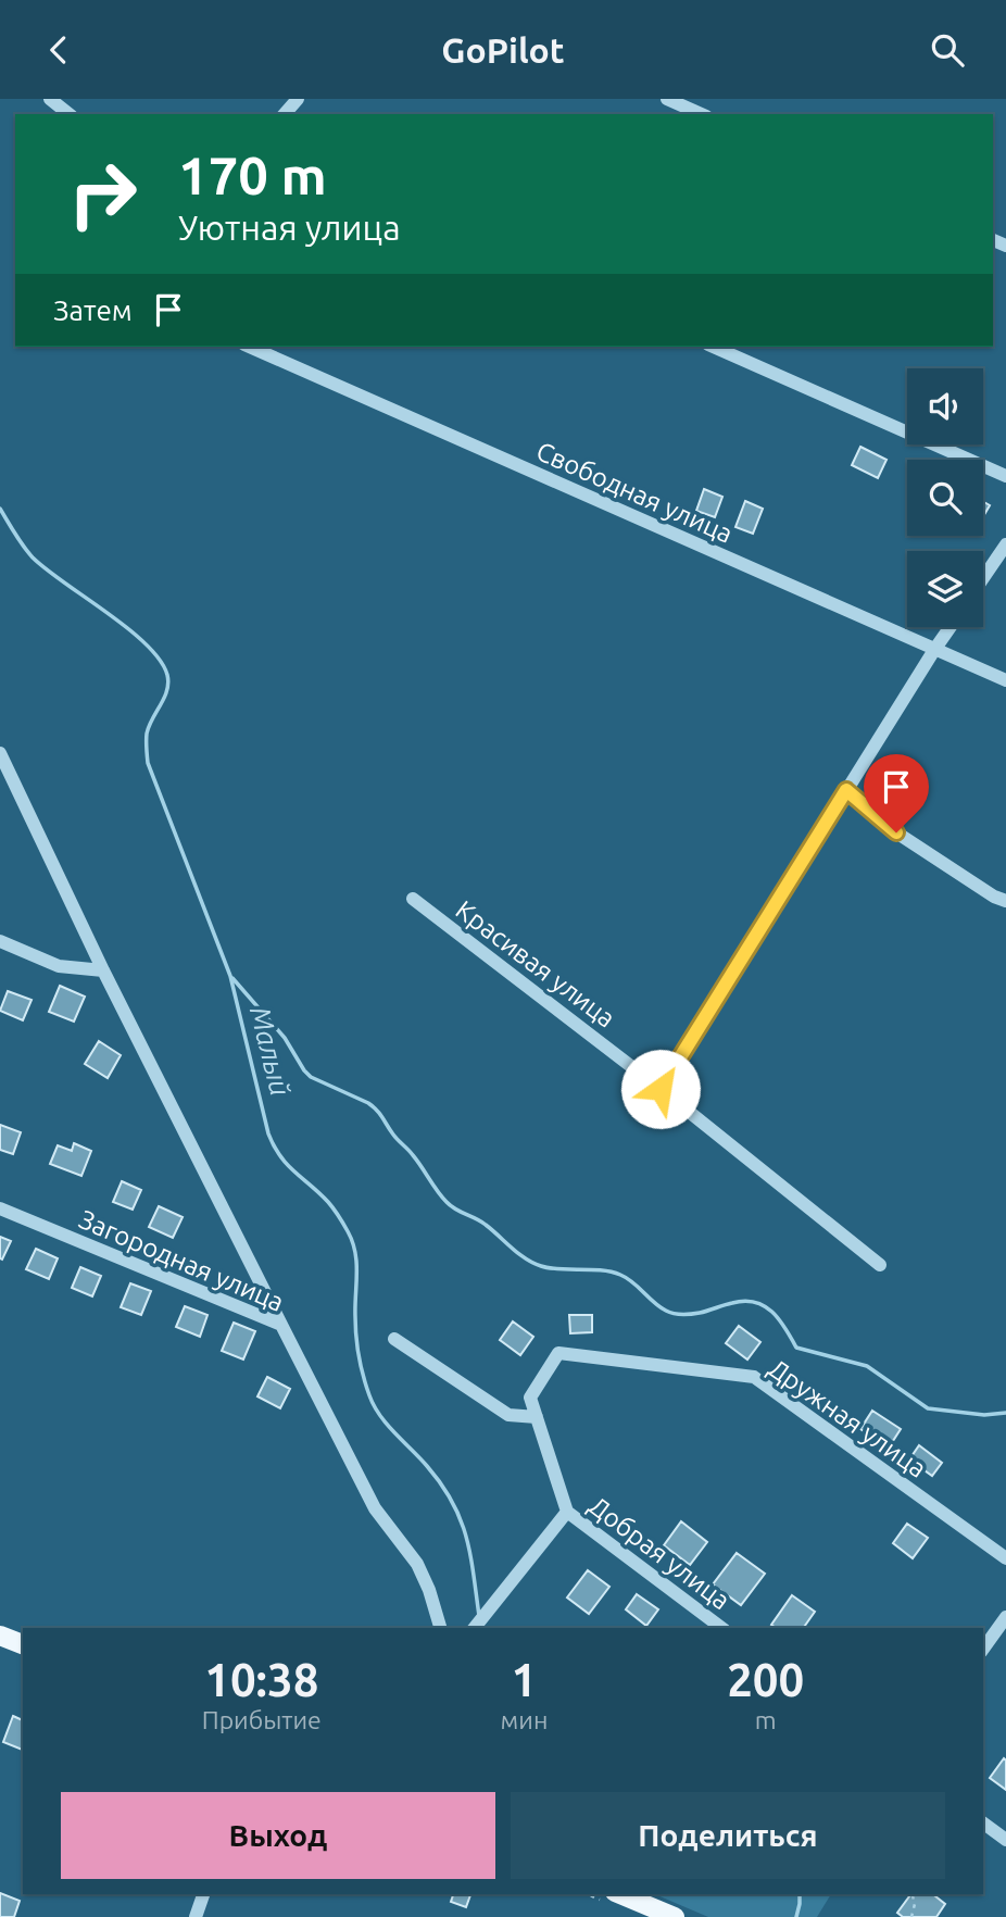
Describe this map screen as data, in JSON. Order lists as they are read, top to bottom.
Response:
{
  "streets": {
    "street": [
      "Свободная улица",
      "Красивая улица",
      "Загородная улица",
      "Дружная улица",
      "Добрая улица"
    ]
  },
  "crossings": [
    ["Дружная улица", "Добрая улица"]
  ],
  "water": ["Малый"],
  "page": {
    "header": "GoPilot",
    "turn": ["170 m", "Уютная улица"],
    "then": "Затем",
    "eta": [
      "10:38",
      "Прибытие",
      "1",
      "мин",
      "200",
      "m"
    ],
    "buttons": ["Выход", "Поделиться"]
  }
}
